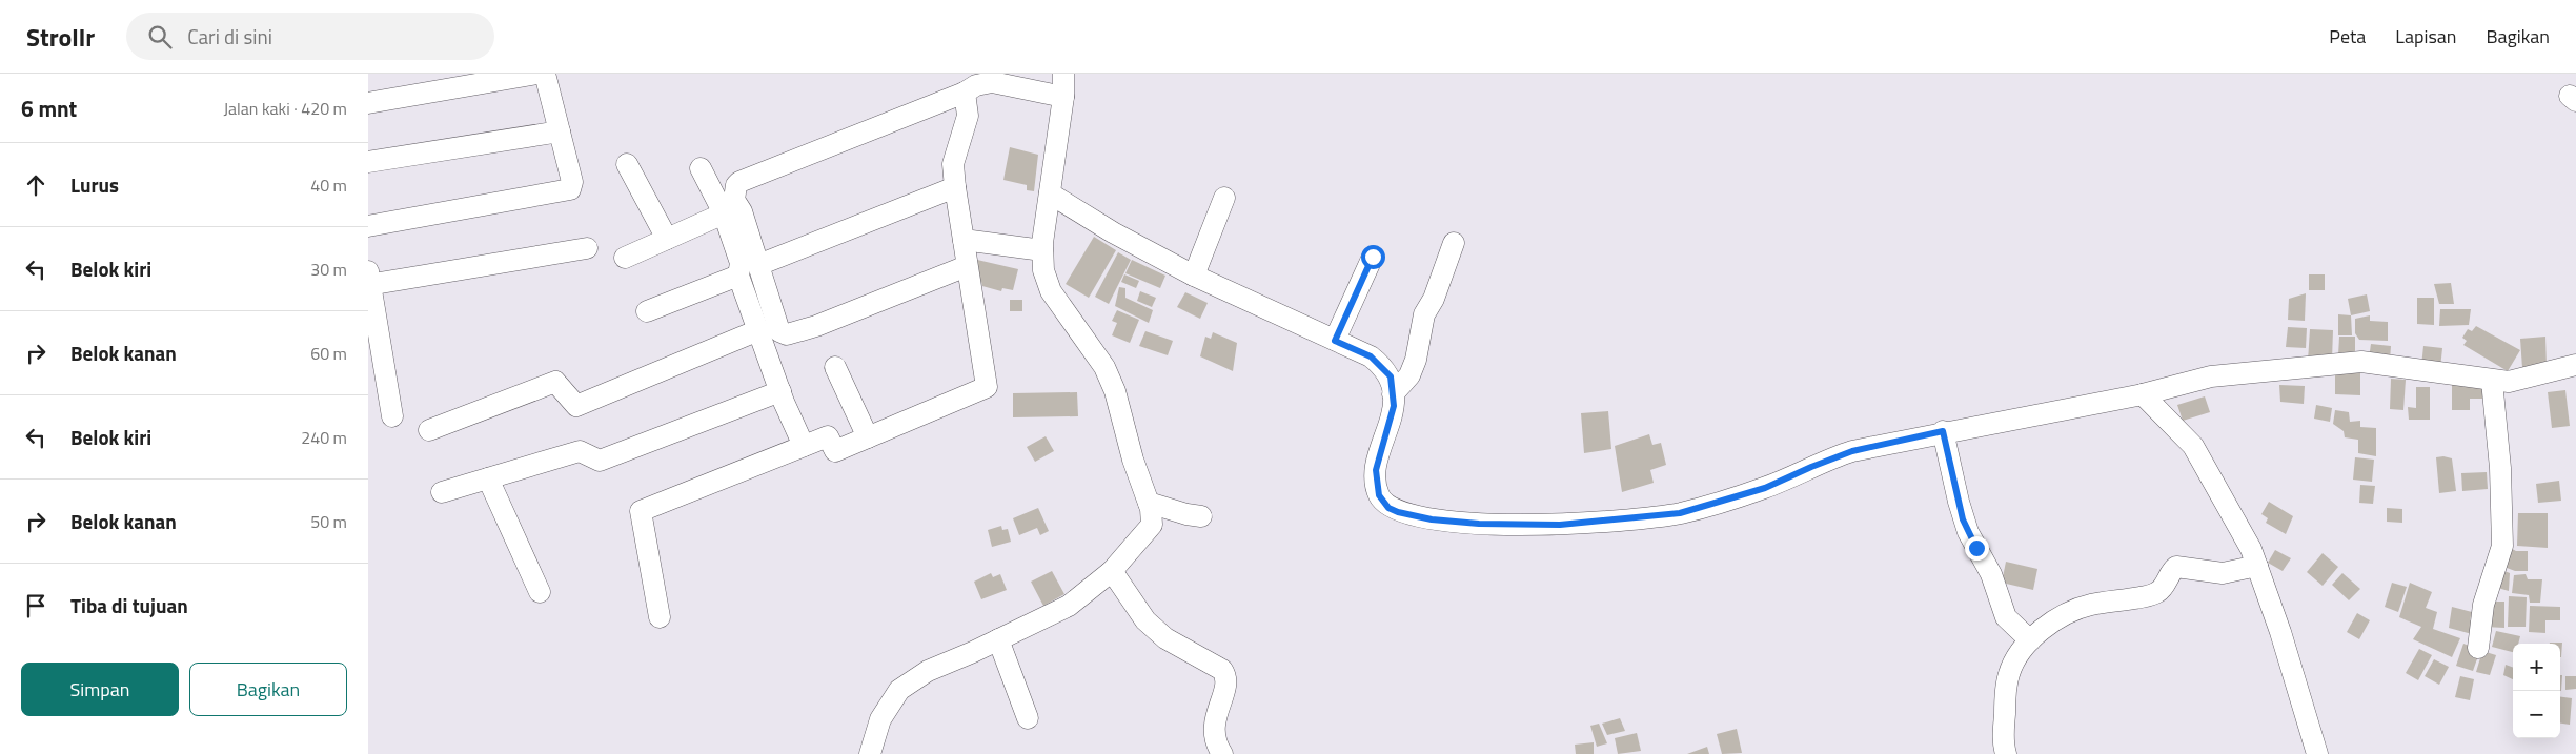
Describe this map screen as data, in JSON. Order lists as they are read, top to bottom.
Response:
{
  "page": {
    "header": "Strollr",
    "search": "Cari di sini",
    "nav": ["Peta", "Lapisan", "Bagikan"],
    "heading": ["6 mnt", "Jalan kaki · 420 m"],
    "list": [
      ["Lurus", "40 m"],
      ["Belok kiri", "30 m"],
      ["Belok kanan", "60 m"],
      ["Belok kiri", "240 m"],
      ["Belok kanan", "50 m"],
      "Tiba di tujuan"
    ],
    "map_buttons": ["+", "−"],
    "buttons": ["Simpan", "Bagikan"]
  }
}
